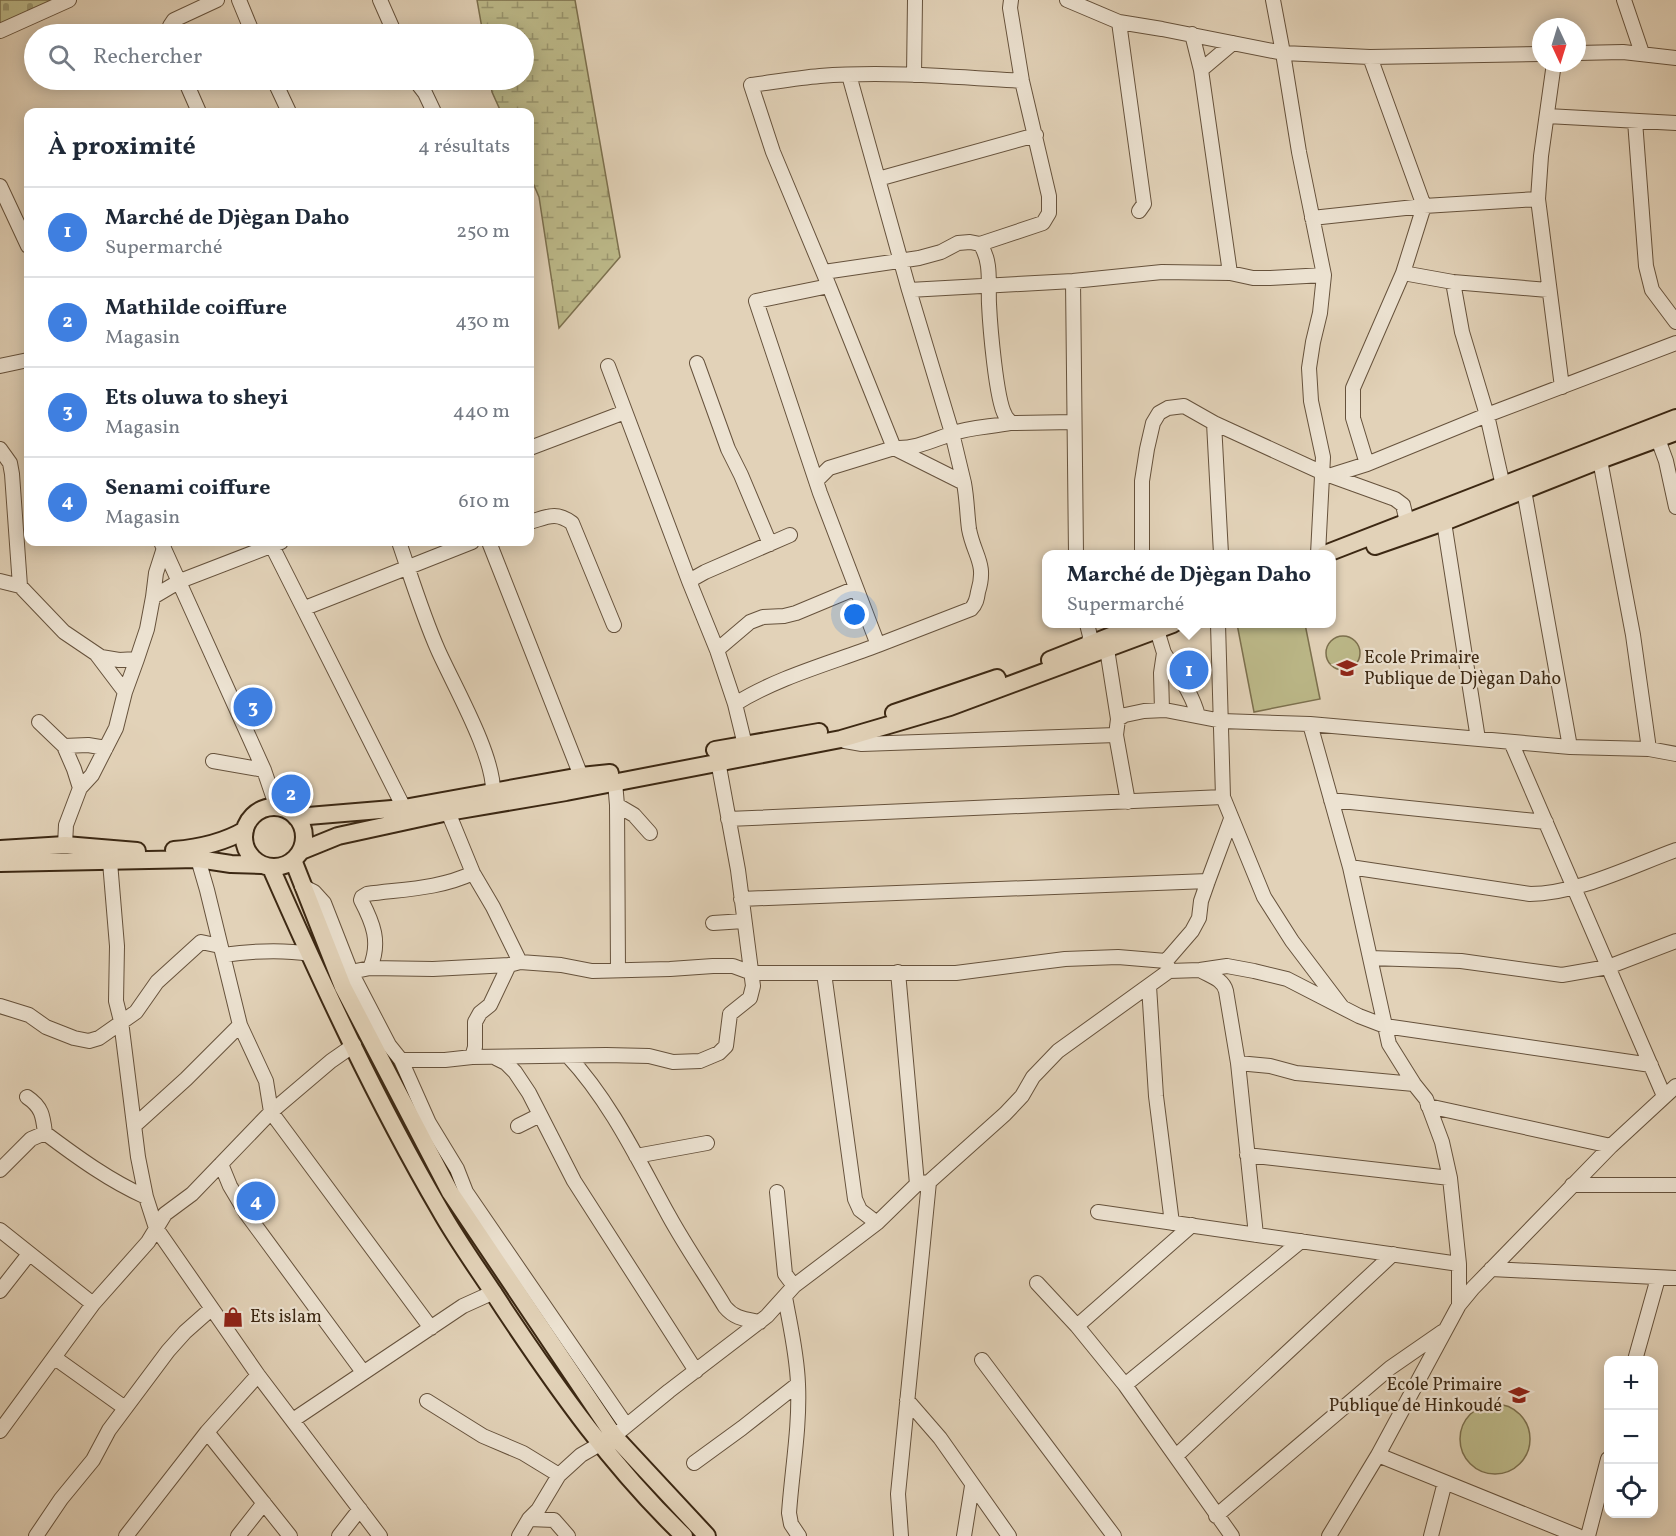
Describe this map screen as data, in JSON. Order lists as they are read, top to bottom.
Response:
{
  "places": {
    "school or university": ["Ecole Primaire Publique de Djègan Daho", "Ecole Primaire Publique de Hinkoudé"],
    "shop": ["Ets islam"]
  },
  "north": "bottom",
  "page": {
    "search": "Rechercher",
    "heading": ["À proximité", "4 résultats"],
    "list": [
      {
        "mark": "1",
        "name": "Marché de Djègan Daho",
        "note": "Supermarché",
        "value": "250 m"
      },
      {
        "mark": "2",
        "name": "Mathilde coiffure",
        "note": "Magasin",
        "value": "430 m"
      },
      {
        "mark": "3",
        "name": "Ets oluwa to sheyi",
        "note": "Magasin",
        "value": "440 m"
      },
      {
        "mark": "4",
        "name": "Senami coiffure",
        "note": "Magasin",
        "value": "610 m"
      }
    ],
    "popup": ["Marché de Djègan Daho", "Supermarché"],
    "pins": [
      "1",
      "3",
      "2",
      "4"
    ],
    "map_buttons": ["+", "−"]
  }
}
